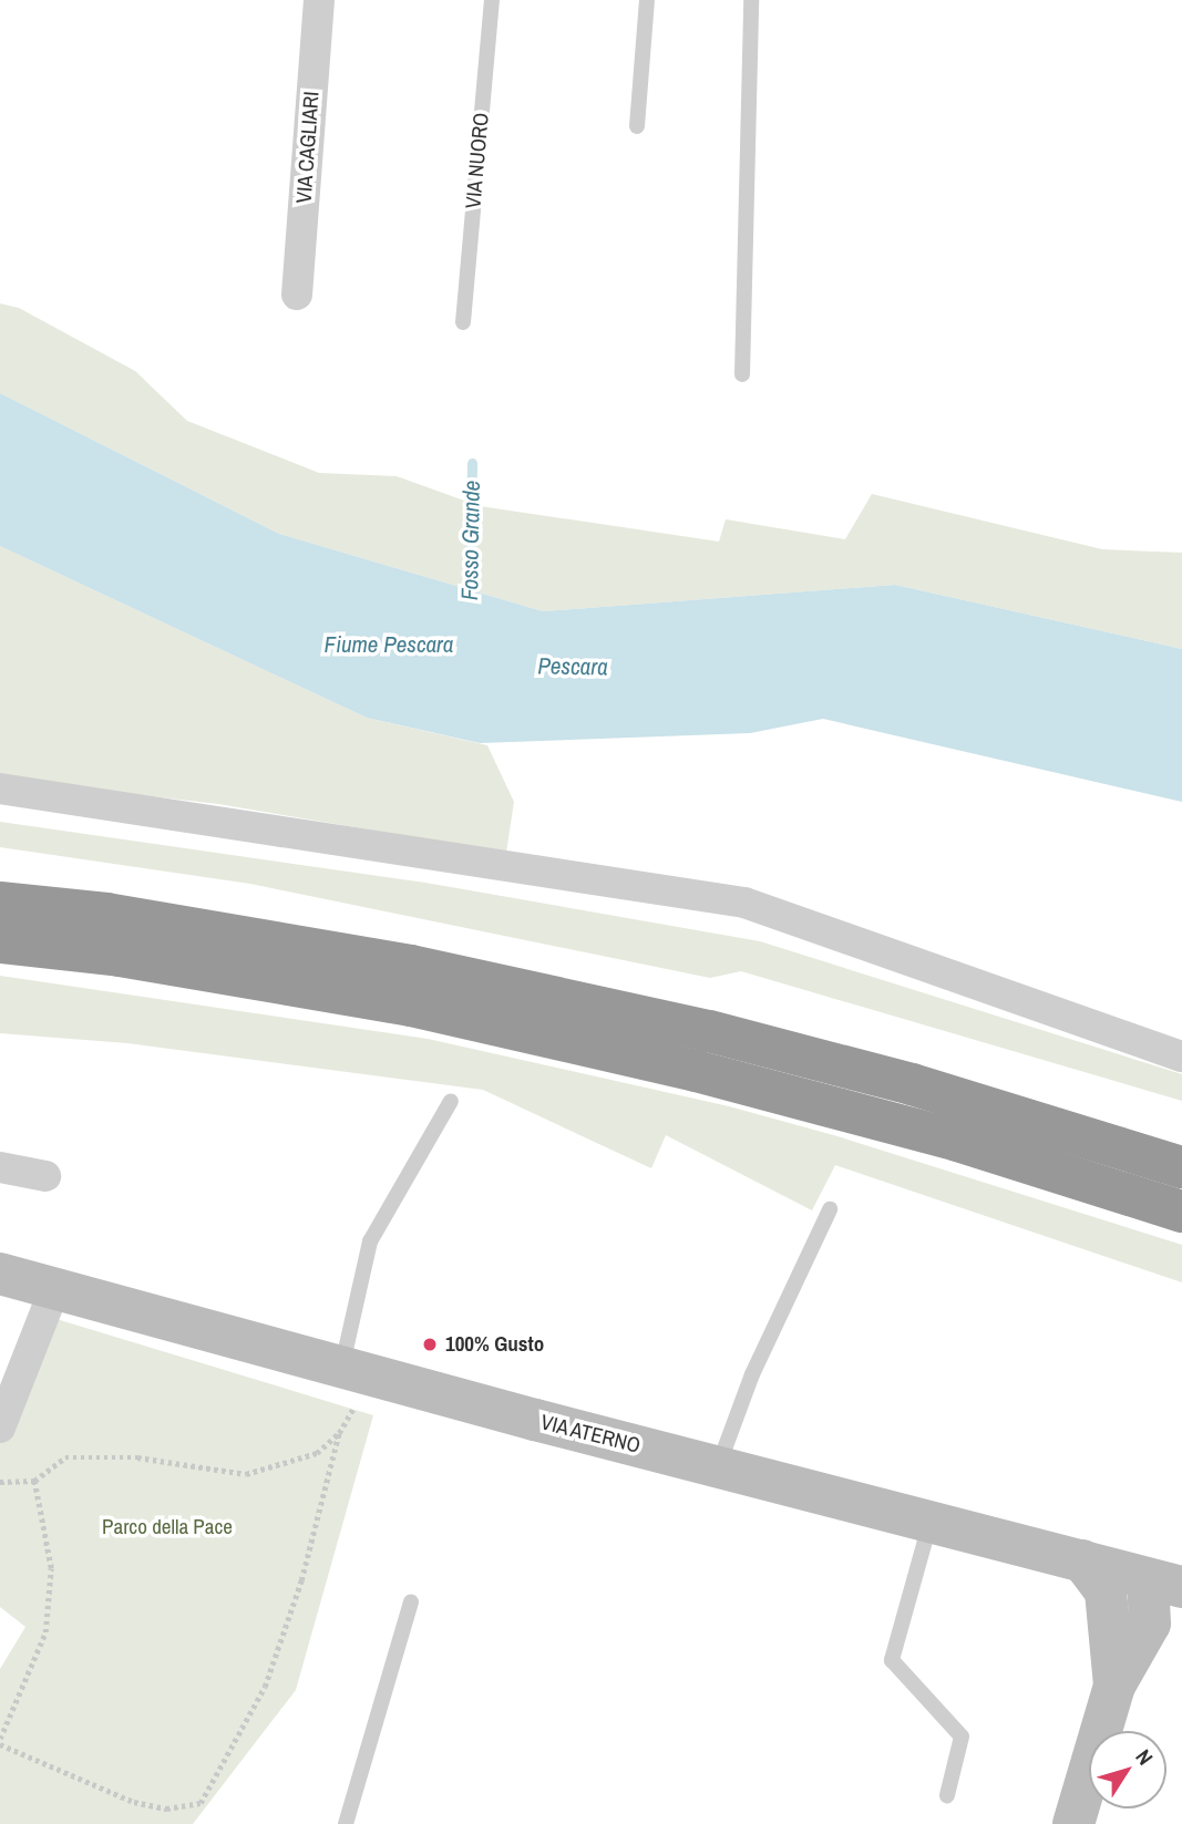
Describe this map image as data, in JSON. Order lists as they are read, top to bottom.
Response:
{
  "streets": {
    "street": ["VIA CAGLIARI", "VIA ATERNO"],
    "lane": ["VIA NUORO"]
  },
  "water": ["Fosso Grande", "Fiume Pescara", "Pescara"],
  "parks": ["Parco della Pace"],
  "places": ["100% Gusto"],
  "north": "top right"
}
